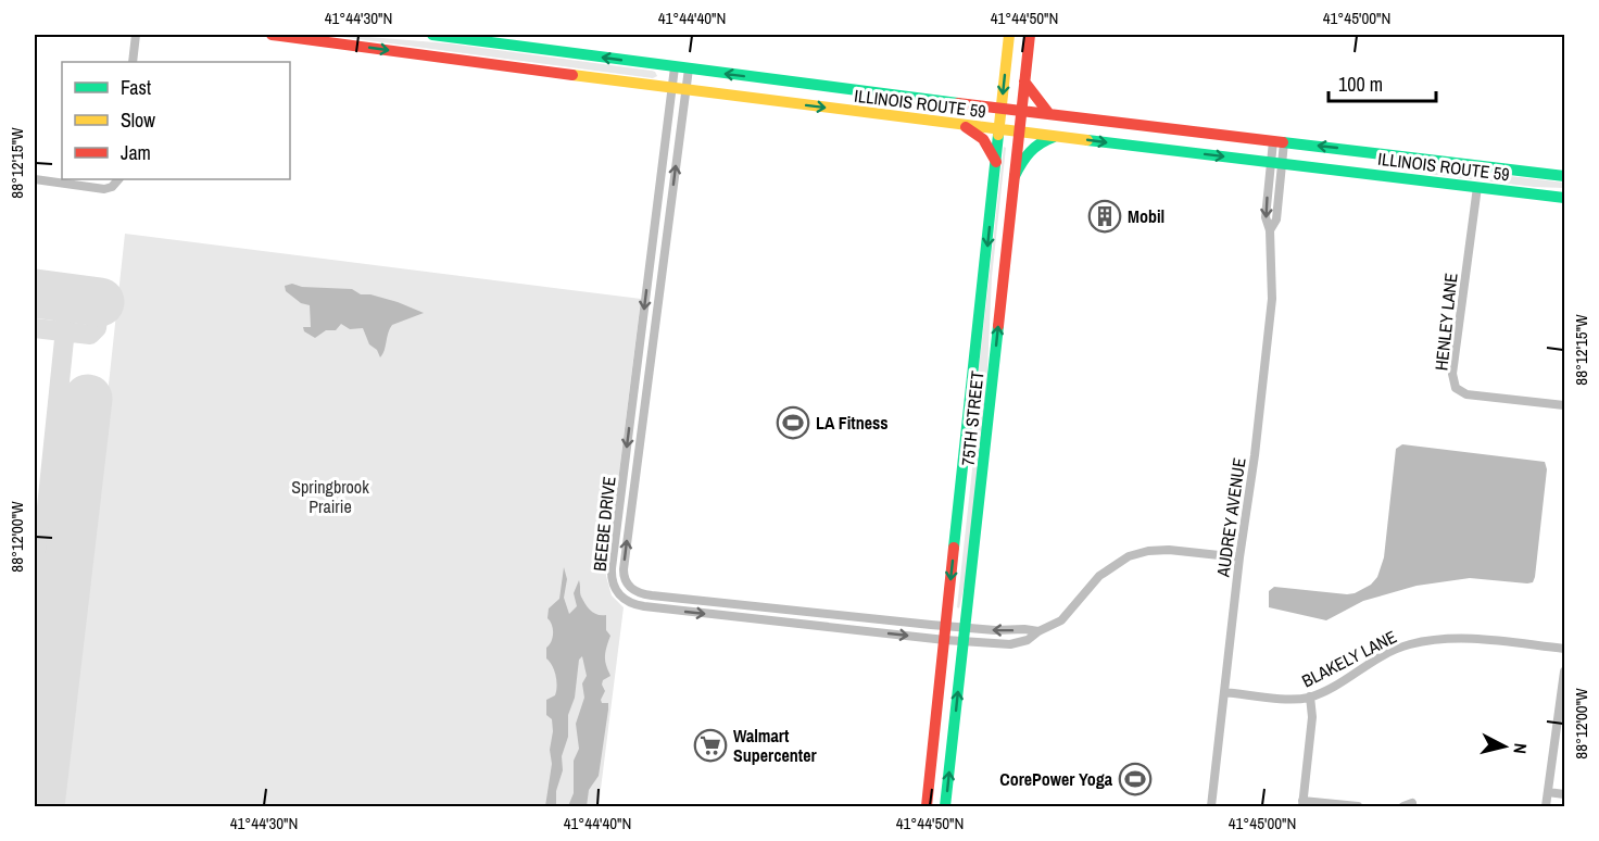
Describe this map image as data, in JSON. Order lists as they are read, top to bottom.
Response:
{
  "streets": {
    "main road": ["ILLINOIS ROUTE 59", "75TH STREET"],
    "street": [
      "HENLEY LANE",
      "AUDREY AVENUE",
      "BEEBE DRIVE",
      "BLAKELY LANE"
    ]
  },
  "crossings": [
    ["ILLINOIS ROUTE 59", "HENLEY LANE"],
    ["ILLINOIS ROUTE 59", "75TH STREET"],
    ["ILLINOIS ROUTE 59", "AUDREY AVENUE"],
    ["ILLINOIS ROUTE 59", "BEEBE DRIVE"],
    ["75TH STREET", "BEEBE DRIVE"],
    ["AUDREY AVENUE", "BEEBE DRIVE"],
    ["AUDREY AVENUE", "BLAKELY LANE"]
  ],
  "parks": ["Springbrook Prairie"],
  "places": {
    "building": ["Mobil"],
    "sports": ["LA Fitness", "CorePower Yoga"],
    "supermarket": ["Walmart Supercenter"]
  },
  "legend": ["Fast", "Slow", "Jam"],
  "scale_bar": "100 m",
  "north": "right",
  "coordinates": [
    "41°44'30\"N",
    "41°44'40\"N",
    "41°44'50\"N",
    "41°45'00\"N",
    "88°12'15\"W",
    "88°12'00\"W"
  ]
}
